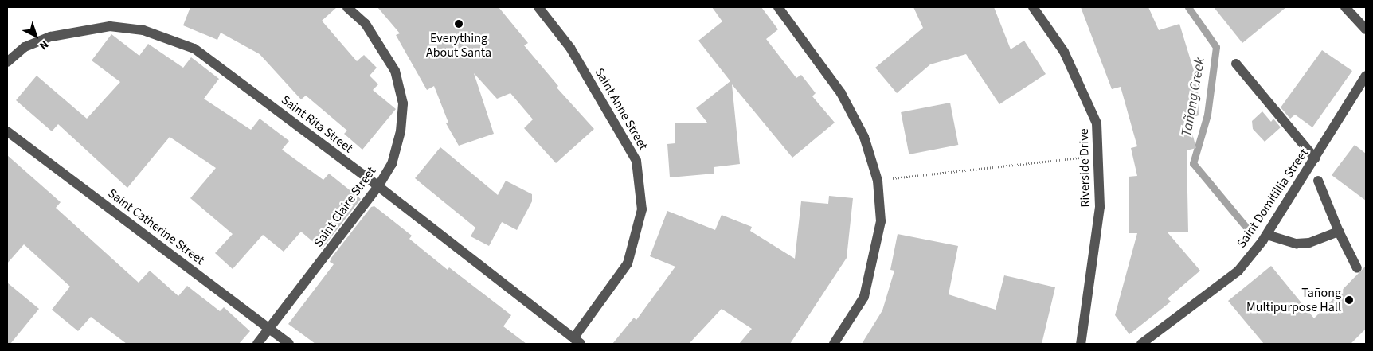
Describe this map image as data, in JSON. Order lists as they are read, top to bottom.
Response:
{
  "streets": {
    "street": [
      "Saint Anne Street",
      "Saint Rita Street",
      "Riverside Drive",
      "Saint Domitillia Street",
      "Saint Claire Street",
      "Saint Catherine Street"
    ]
  },
  "crossings": [
    ["Saint Anne Street", "Saint Rita Street"],
    ["Saint Rita Street", "Saint Claire Street"],
    ["Saint Claire Street", "Saint Catherine Street"]
  ],
  "water": ["Tañong Creek"],
  "places": ["Everything About Santa", "Tañong Multipurpose Hall"],
  "north": "bottom right"
}
